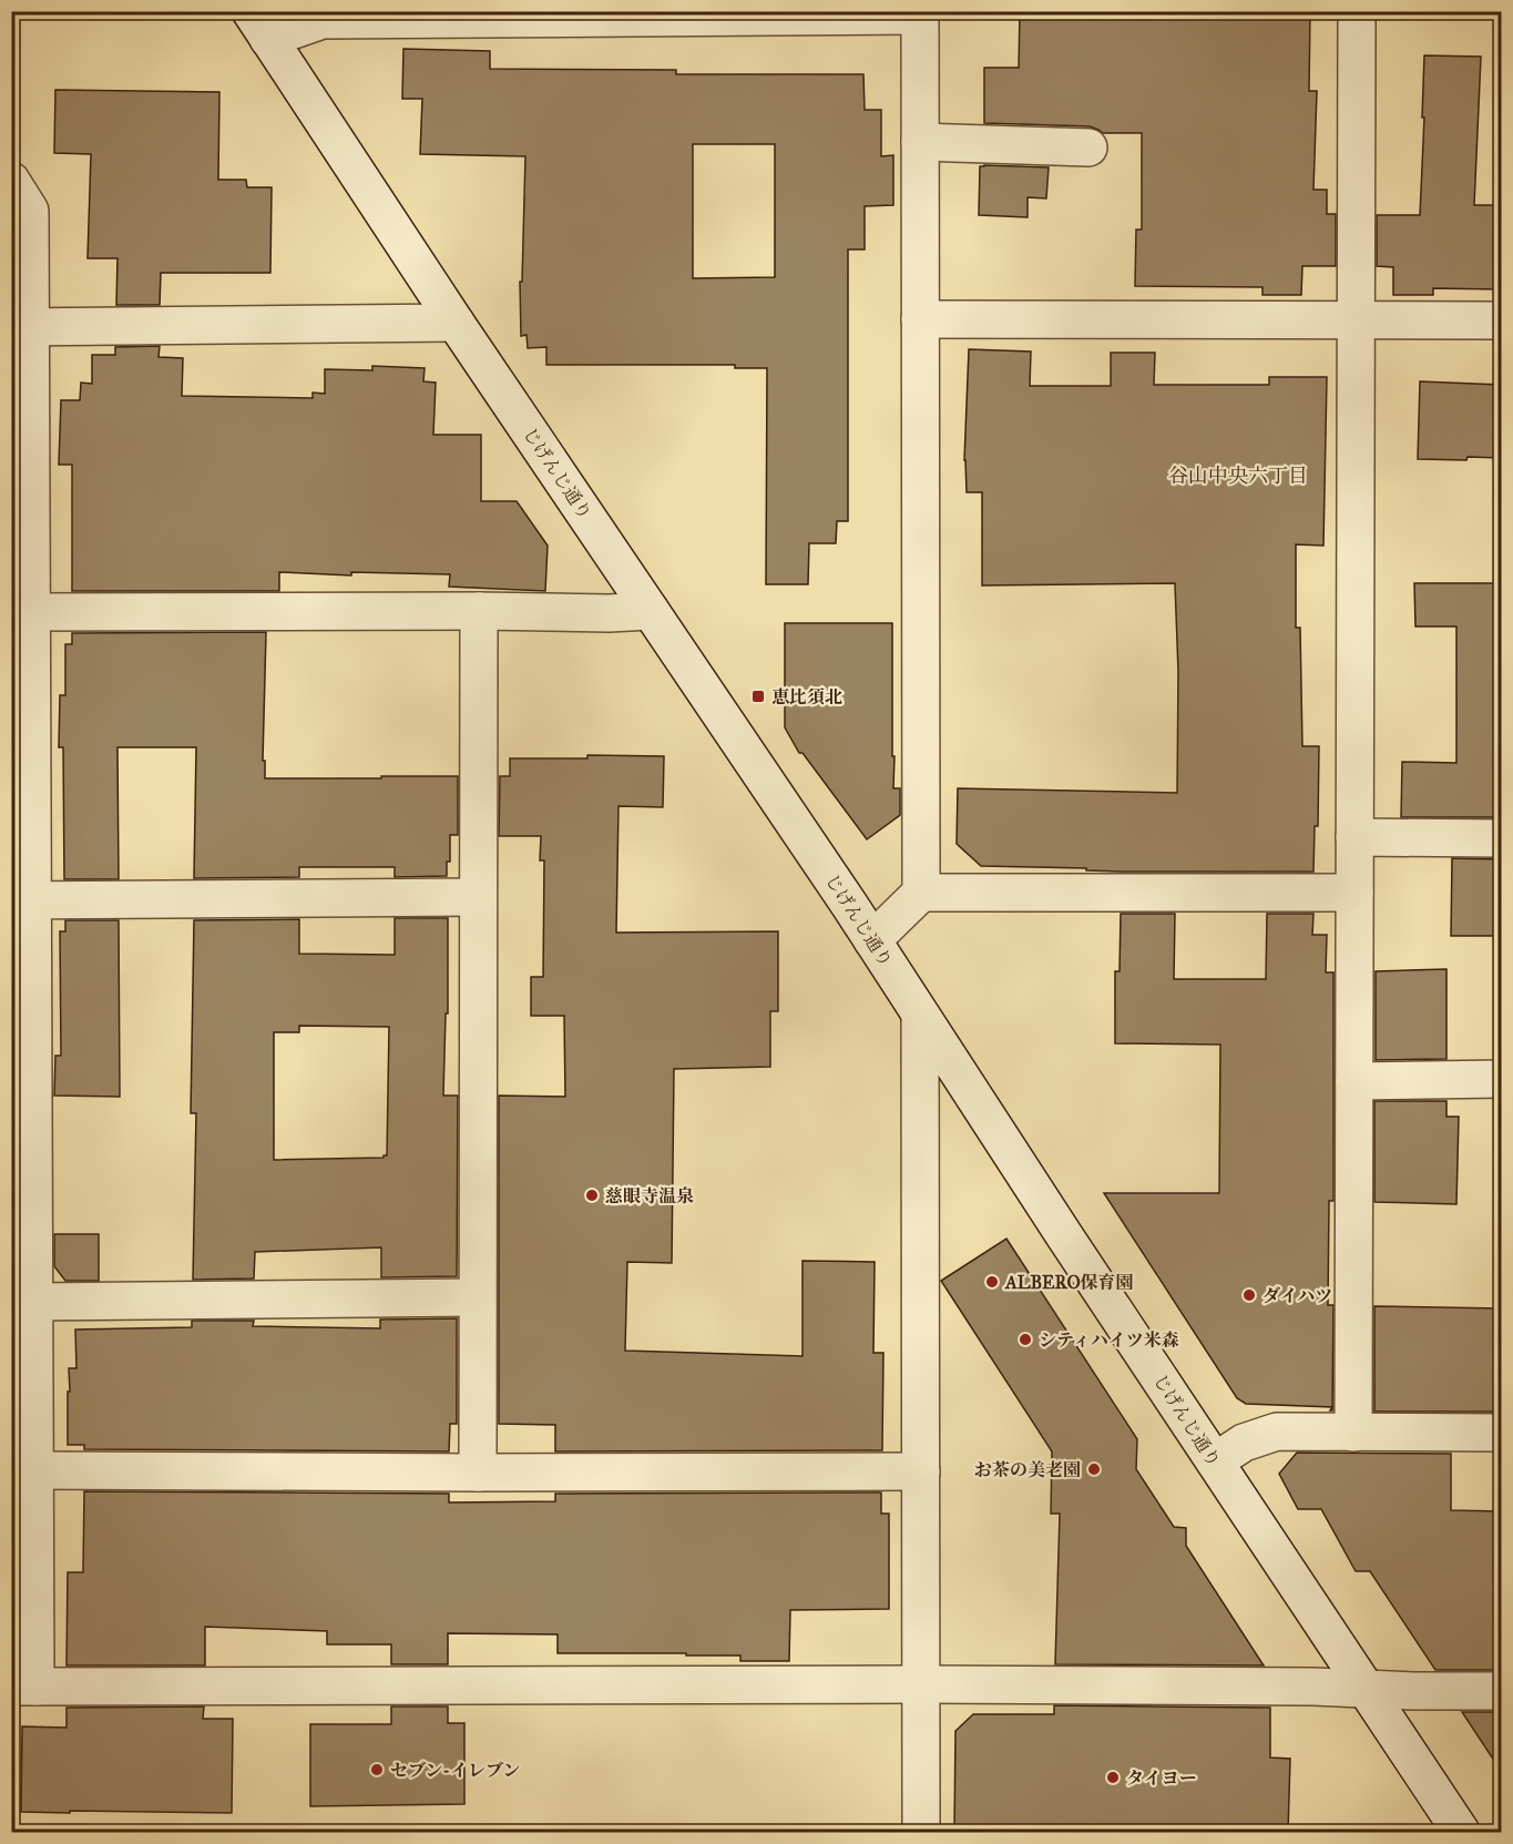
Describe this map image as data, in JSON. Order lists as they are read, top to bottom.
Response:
{
  "streets": {
    "street": ["じげんじ通り"]
  },
  "districts": ["谷山中央六丁目"],
  "places": {
    "transit": ["恵比須北"],
    "other": [
      "慈眼寺温泉",
      "ALBERO保育園",
      "ダイハツ",
      "シティハイツ米森",
      "お茶の美老園",
      "セブン-イレブン",
      "タイヨー"
    ]
  }
}
